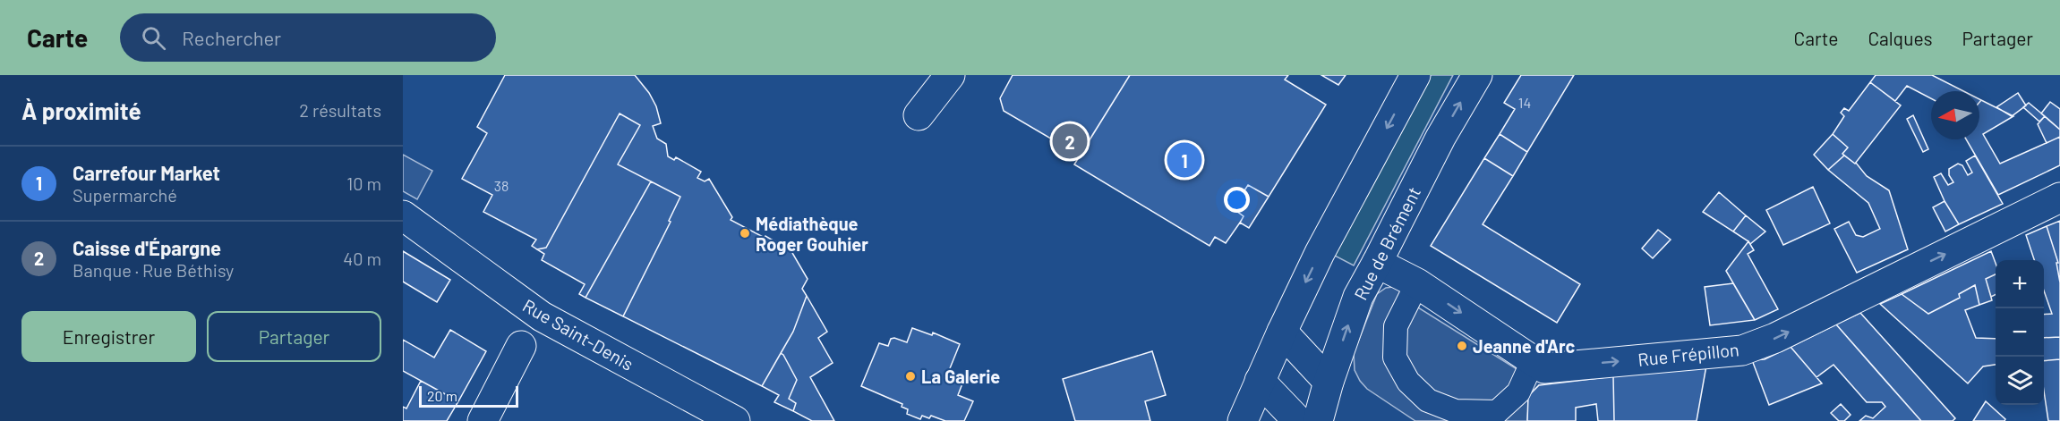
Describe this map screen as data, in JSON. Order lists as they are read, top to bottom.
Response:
{
  "streets": {
    "street": ["Rue de Brément", "Rue Saint-Denis", "Rue Frépillon"]
  },
  "crossings": [
    ["Rue de Brément", "Rue Frépillon"]
  ],
  "one_way": ["Rue Frépillon"],
  "places": ["Médiathèque Roger Gouhier", "Jeanne d'Arc", "La Galerie"],
  "house_numbers": ["14", "38"],
  "scale_bar": "20 m",
  "north": "left",
  "page": {
    "header": "Carte",
    "search": "Rechercher",
    "nav": ["Carte", "Calques", "Partager"],
    "heading": ["À proximité", "2 résultats"],
    "pins": ["2", "1"],
    "list": [
      {
        "mark": "1",
        "name": "Carrefour Market",
        "note": "Supermarché",
        "value": "10 m"
      },
      {
        "mark": "2",
        "name": "Caisse d'Épargne",
        "note": "Banque · Rue Béthisy",
        "value": "40 m"
      }
    ],
    "map_buttons": ["+", "−"],
    "buttons": ["Enregistrer", "Partager"],
    "scale": "20 m"
  }
}
